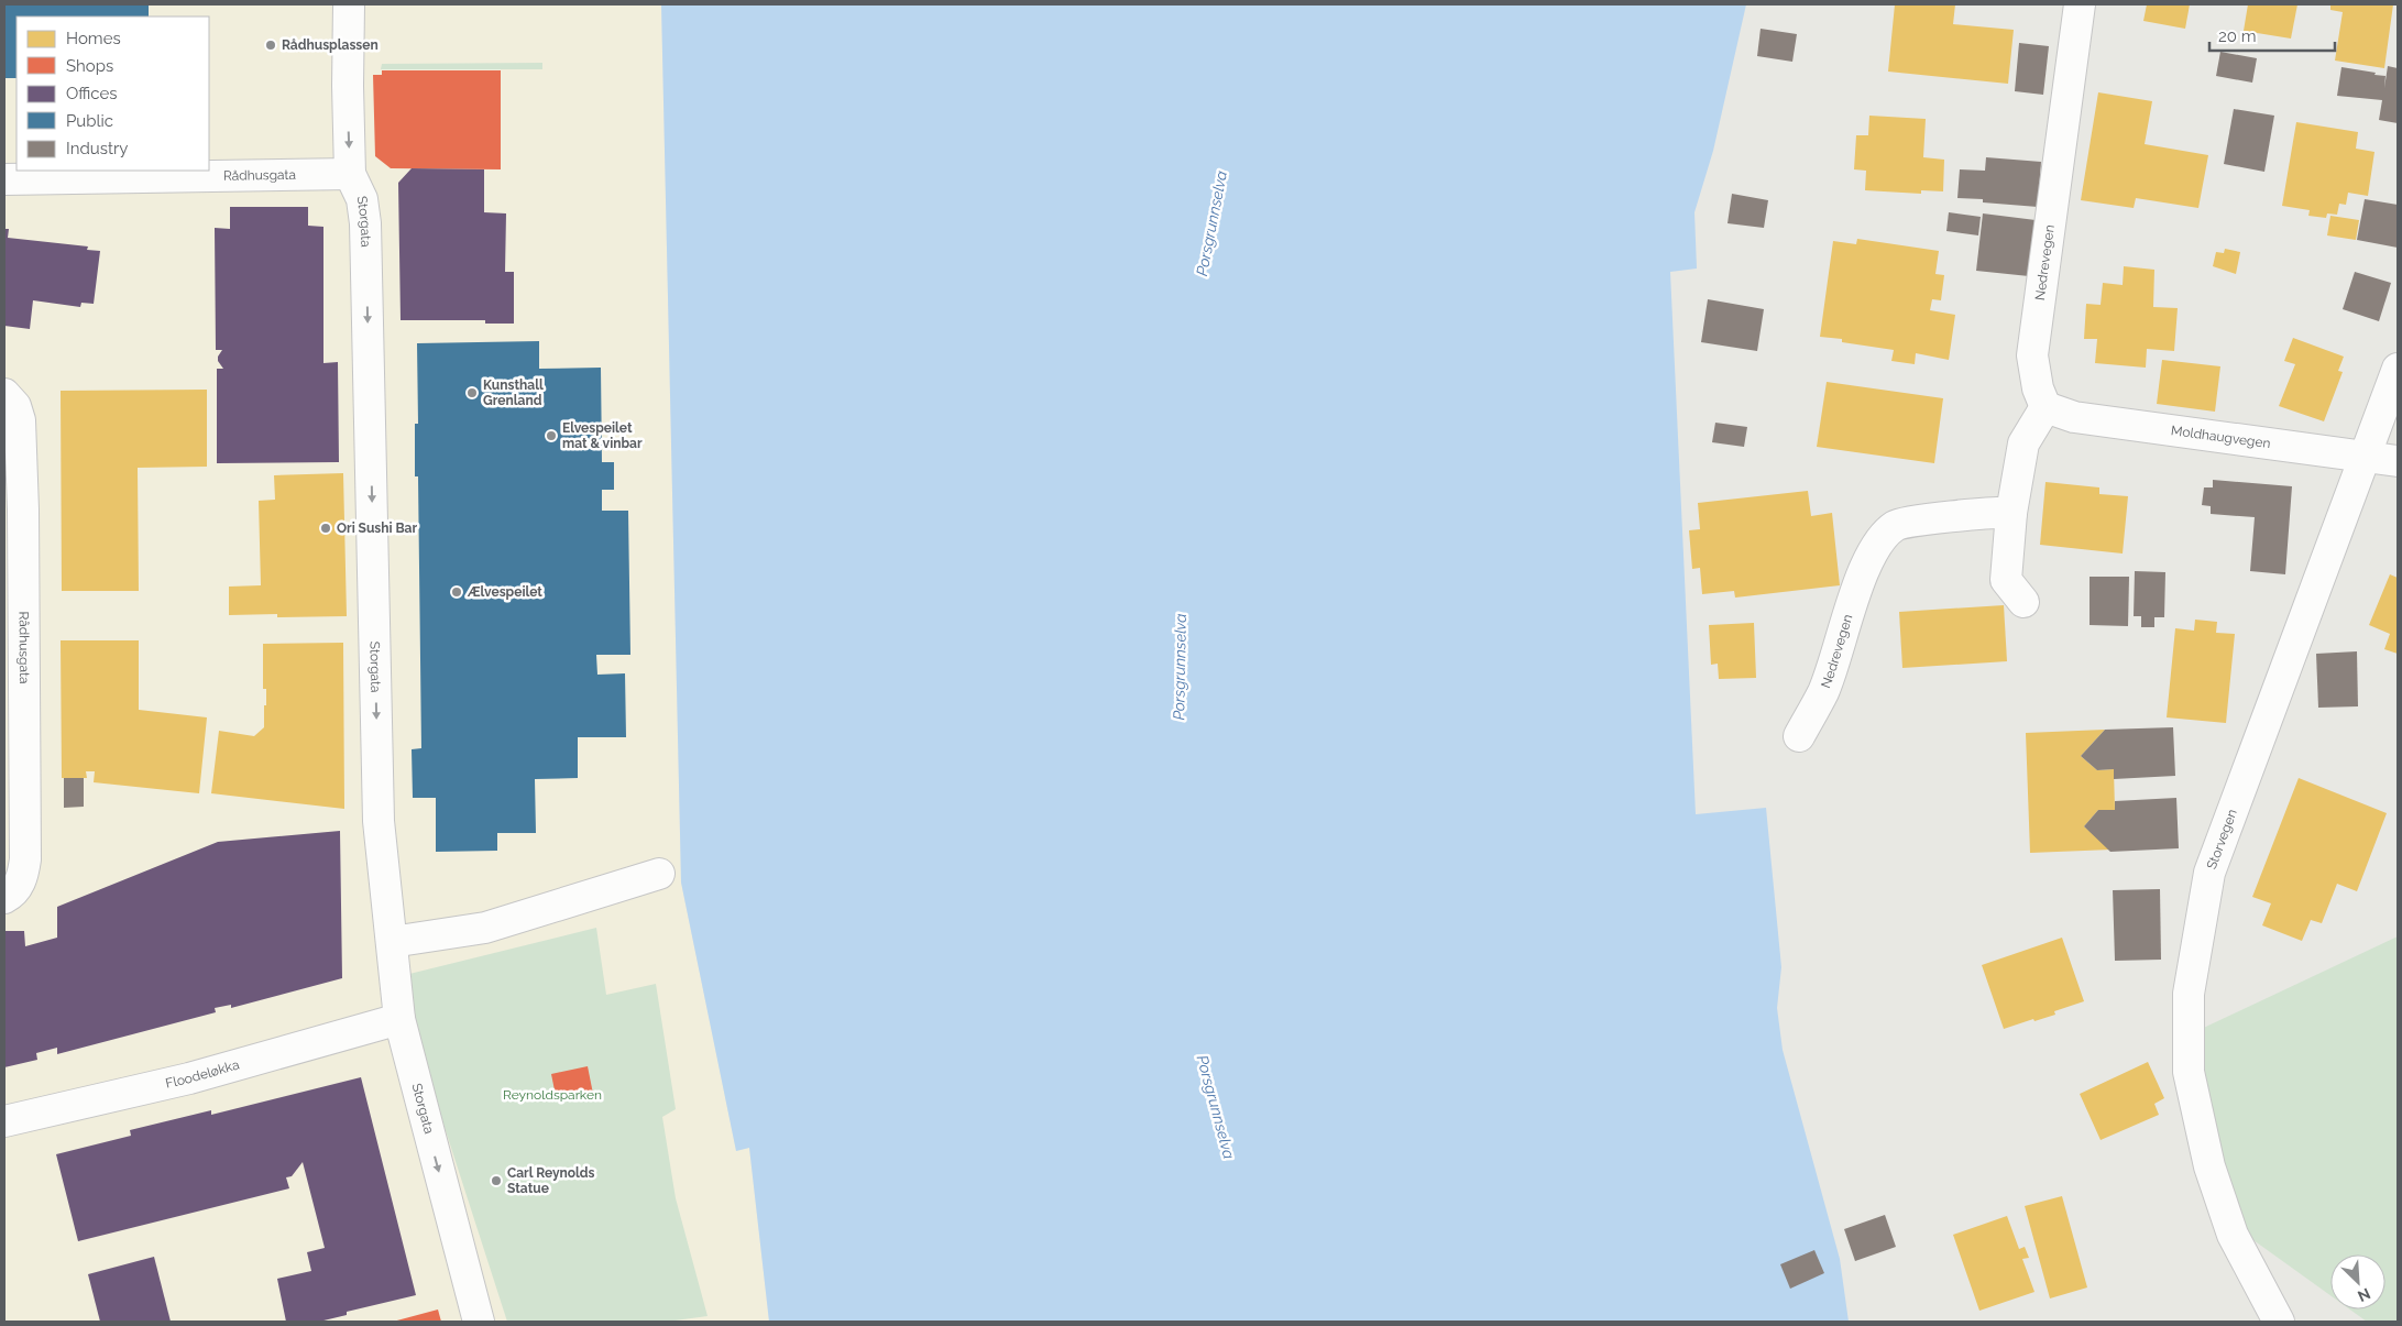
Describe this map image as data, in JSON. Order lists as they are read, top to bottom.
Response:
{
  "streets": {
    "street": [
      "Rådhusgata",
      "Storgata",
      "Nedrevegen",
      "Moldhaugvegen",
      "Storvegen",
      "Floodeløkka"
    ]
  },
  "crossings": [
    ["Rådhusgata", "Storgata"],
    ["Storgata", "Floodeløkka"],
    ["Nedrevegen", "Moldhaugvegen"],
    ["Moldhaugvegen", "Storvegen"]
  ],
  "one_way": ["Storgata"],
  "water": ["Porsgrunnselva"],
  "parks": ["Reynoldsparken"],
  "places": [
    "Rådhusplassen",
    "Kunsthall Grenland",
    "Elvespeilet mat & vinbar",
    "Ori Sushi Bar",
    "Ælvespeilet",
    "Carl Reynolds Statue"
  ],
  "legend": [
    "Homes",
    "Shops",
    "Offices",
    "Public",
    "Industry"
  ],
  "scale_bar": "20 m",
  "north": "bottom right"
}
